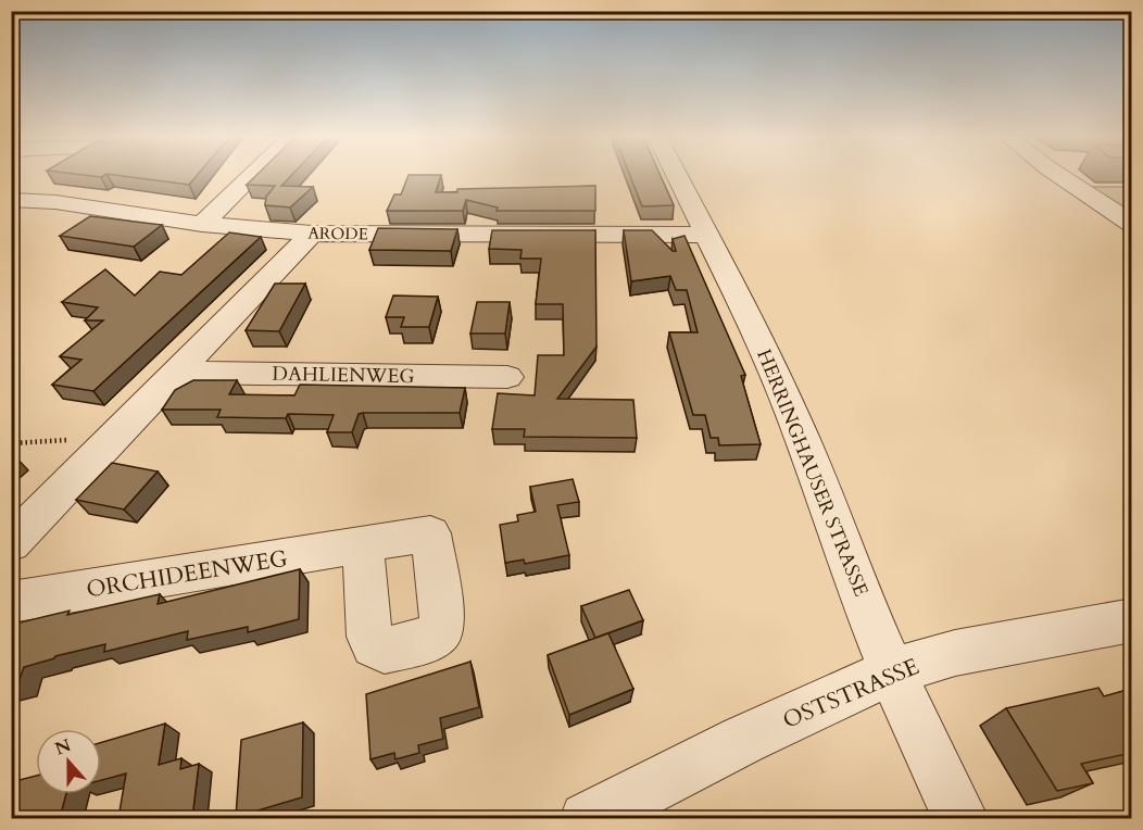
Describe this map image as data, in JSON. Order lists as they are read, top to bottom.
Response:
{
  "streets": {
    "street": [
      "ARODE",
      "DAHLIENWEG",
      "HERRINGHAUSER STRASSE",
      "ORCHIDEENWEG",
      "OSTSTRASSE"
    ]
  },
  "crossings": [
    ["ARODE", "HERRINGHAUSER STRASSE"],
    ["HERRINGHAUSER STRASSE", "OSTSTRASSE"]
  ],
  "north": "top"
}
